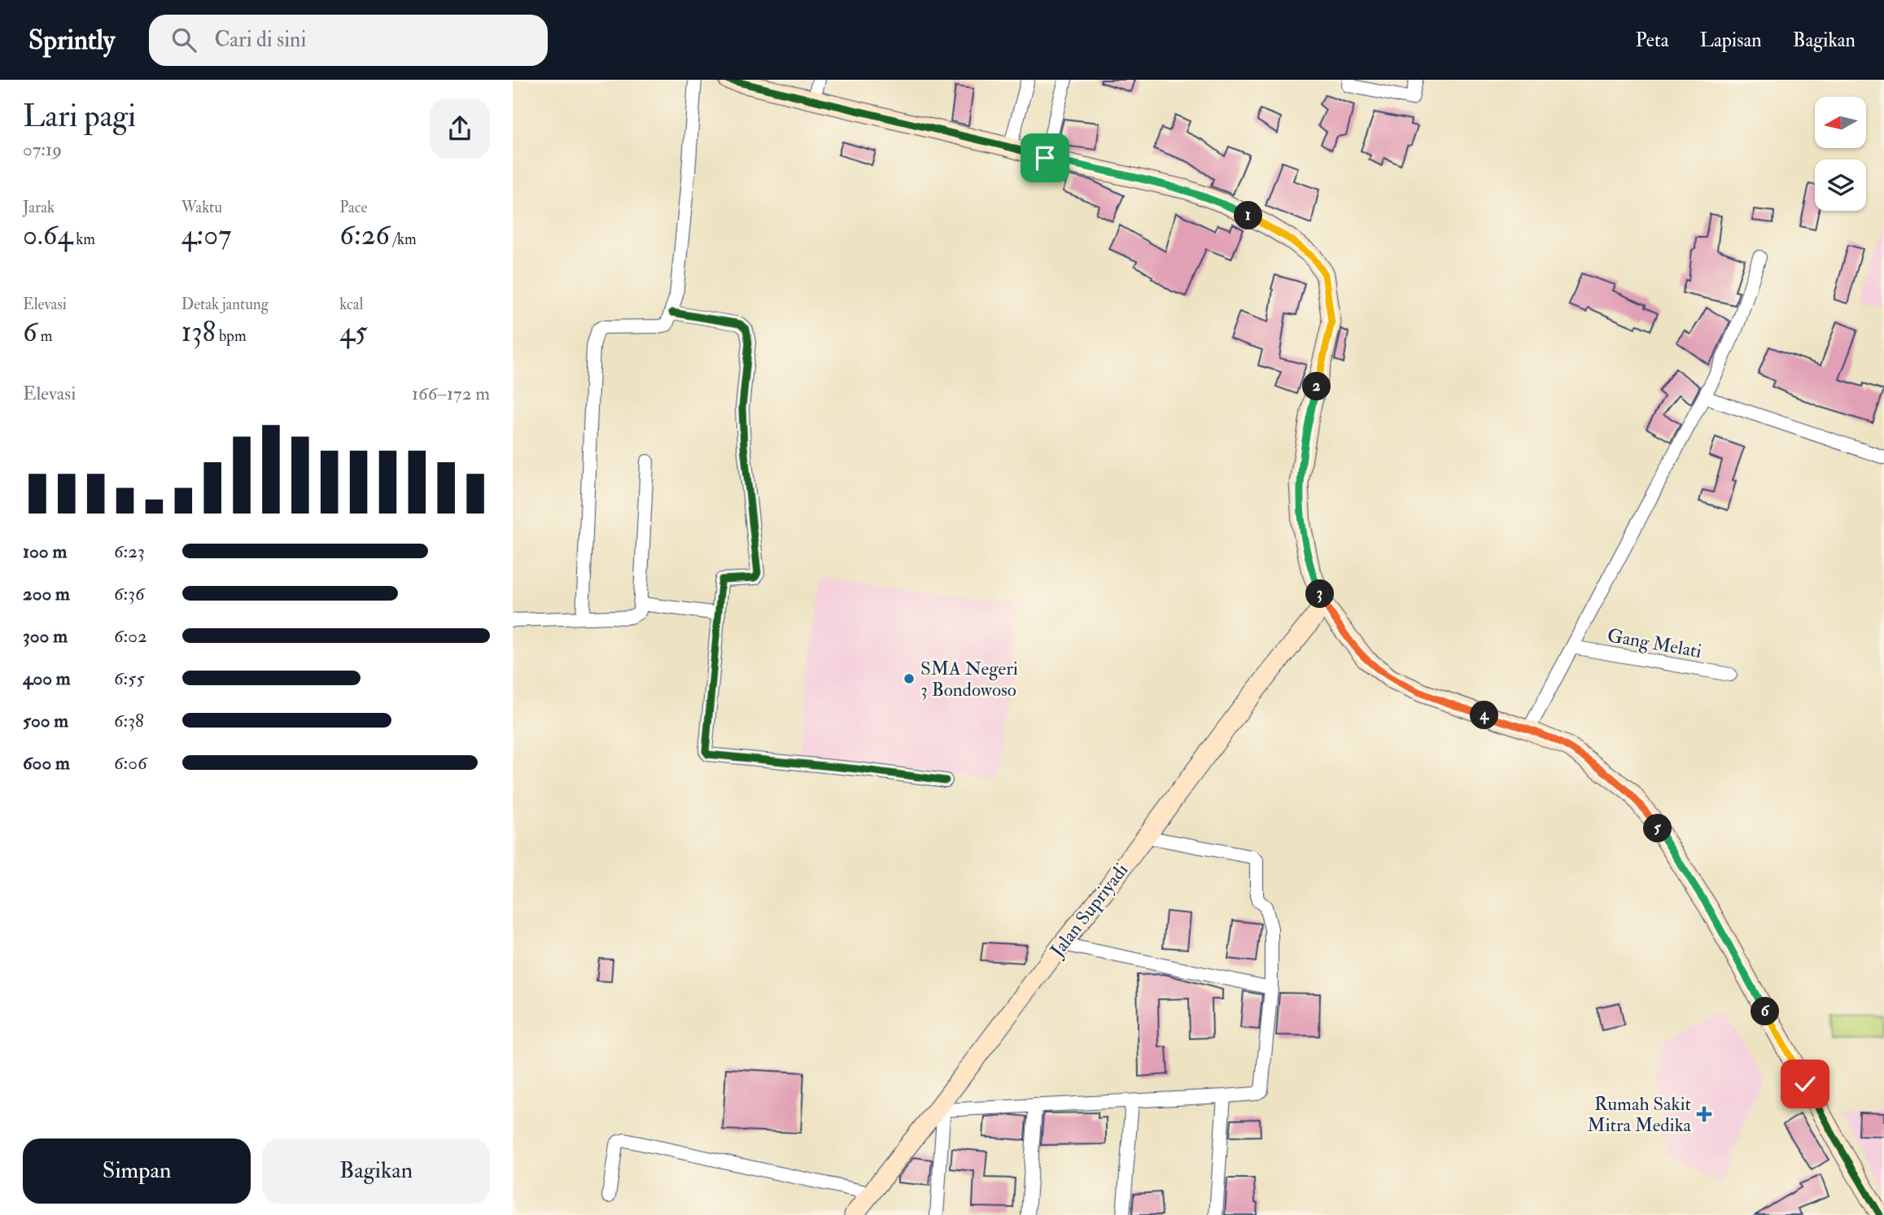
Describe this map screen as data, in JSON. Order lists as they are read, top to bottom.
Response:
{
  "streets": {
    "street": ["Gang Melati", "Jalan Supriyadi"]
  },
  "places": {
    "other": ["SMA Negeri 3 Bondowoso"],
    "health": ["Rumah Sakit Mitra Medika"]
  },
  "north": "left",
  "page": {
    "header": "Sprintly",
    "search": "Cari di sini",
    "nav": ["Peta", "Lapisan", "Bagikan"],
    "heading": ["Lari pagi", "07:19"],
    "stats": [
      ["Jarak", "0.64 km"],
      ["Waktu", "4:07"],
      ["Pace", "6:26 /km"],
      ["Elevasi", "6 m"],
      ["Detak jantung", "138 bpm"],
      ["kcal", "45"]
    ],
    "pins": [
      "1",
      "2",
      "3",
      "4",
      "5",
      "6"
    ],
    "chart": ["Elevasi", "166–172 m"],
    "list": [
      {
        "name": "100 m",
        "note": "6:23"
      },
      {
        "name": "200 m",
        "note": "6:36"
      },
      {
        "name": "300 m",
        "note": "6:02"
      },
      {
        "name": "400 m",
        "note": "6:55"
      },
      {
        "name": "500 m",
        "note": "6:38"
      },
      {
        "name": "600 m",
        "note": "6:06"
      }
    ],
    "buttons": ["Simpan", "Bagikan"]
  }
}
